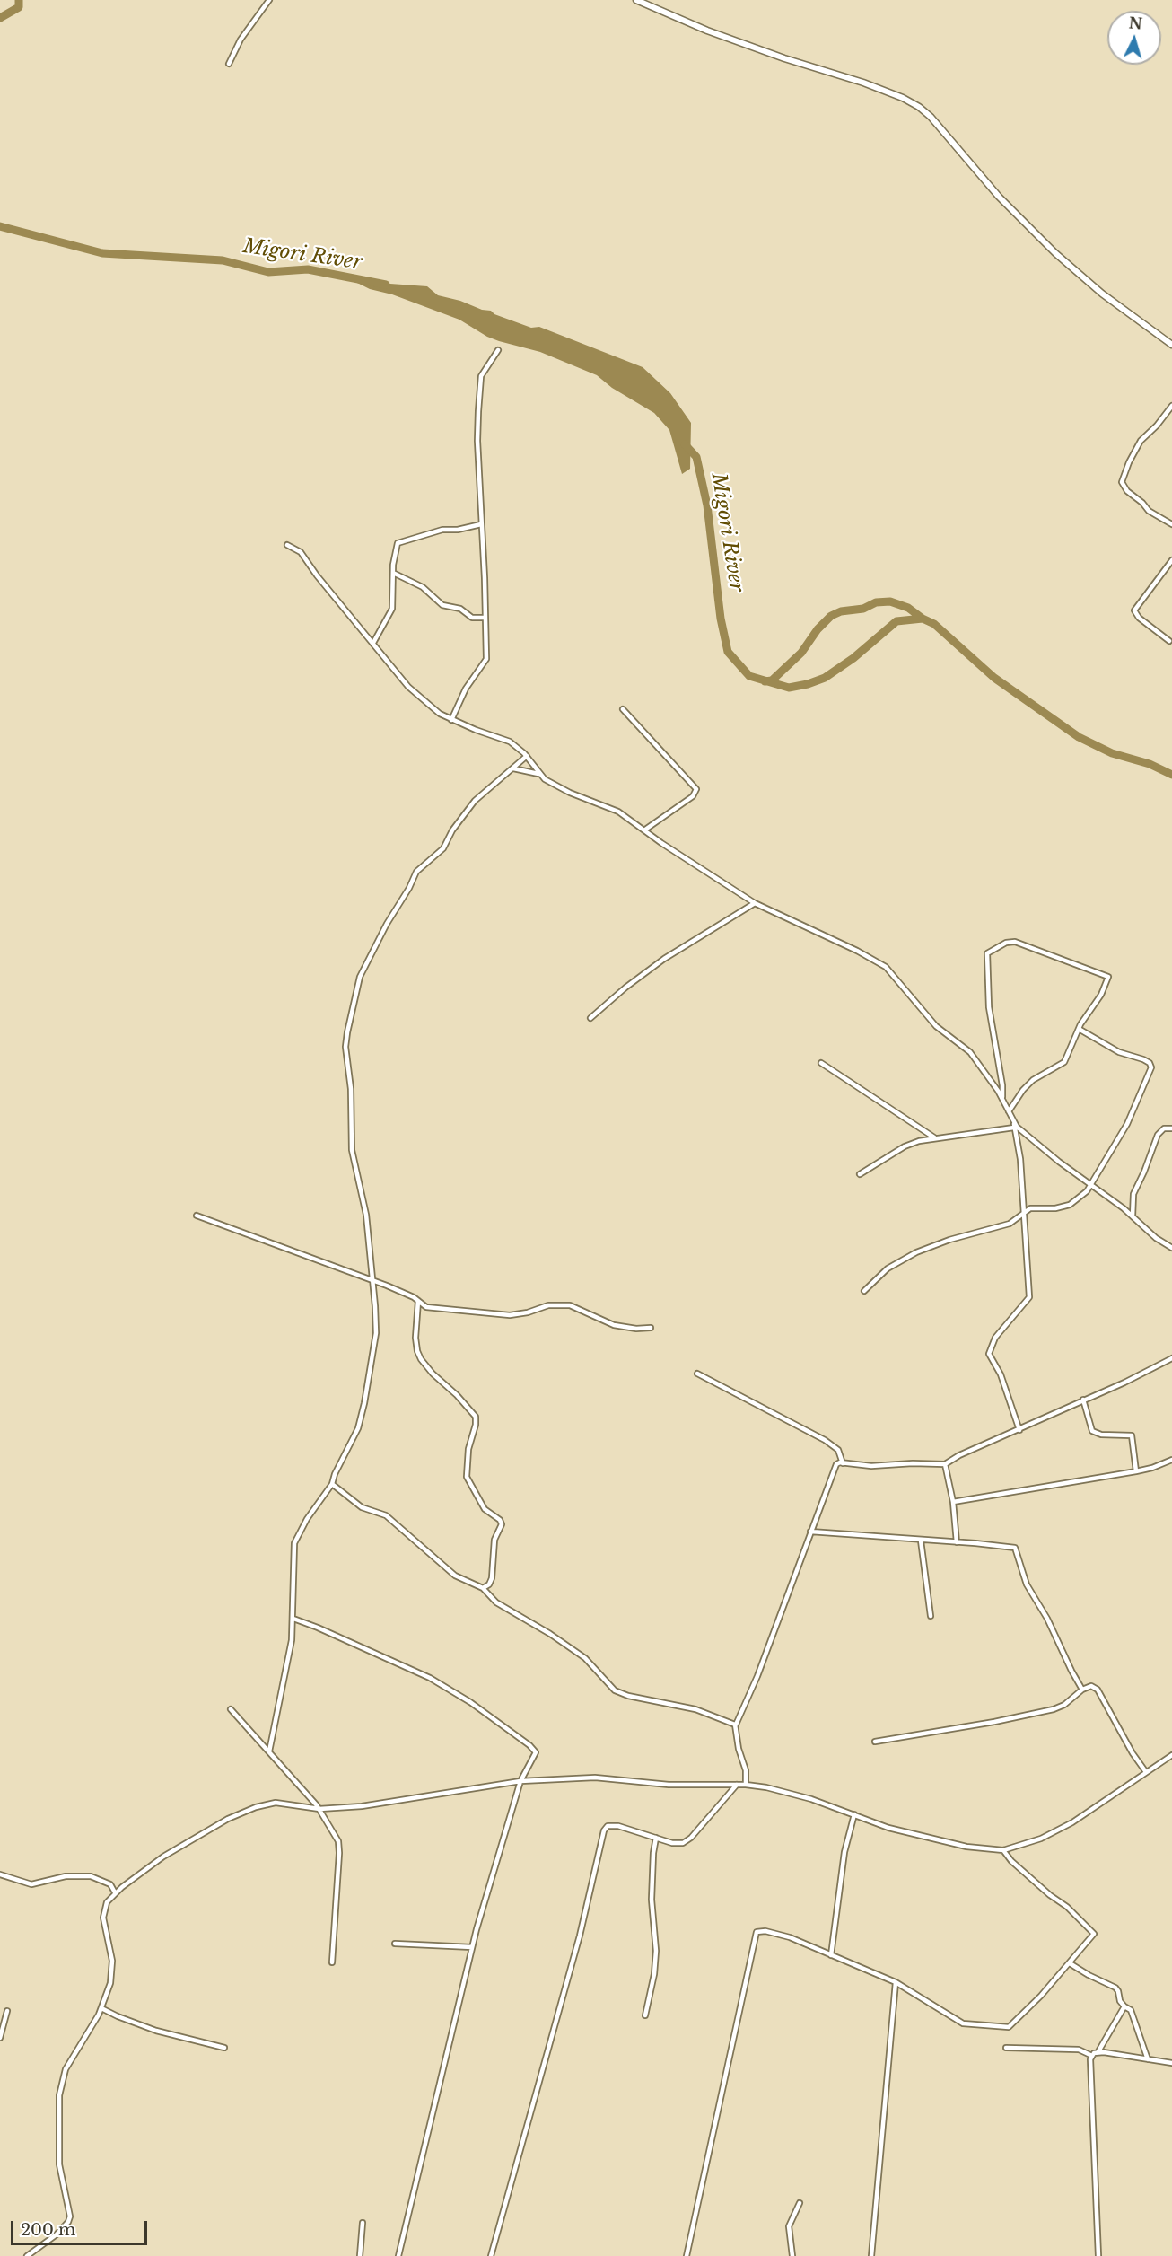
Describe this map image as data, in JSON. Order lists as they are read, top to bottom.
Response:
{
  "water": ["Migori River"],
  "scale_bar": "200 m",
  "north": "top"
}
